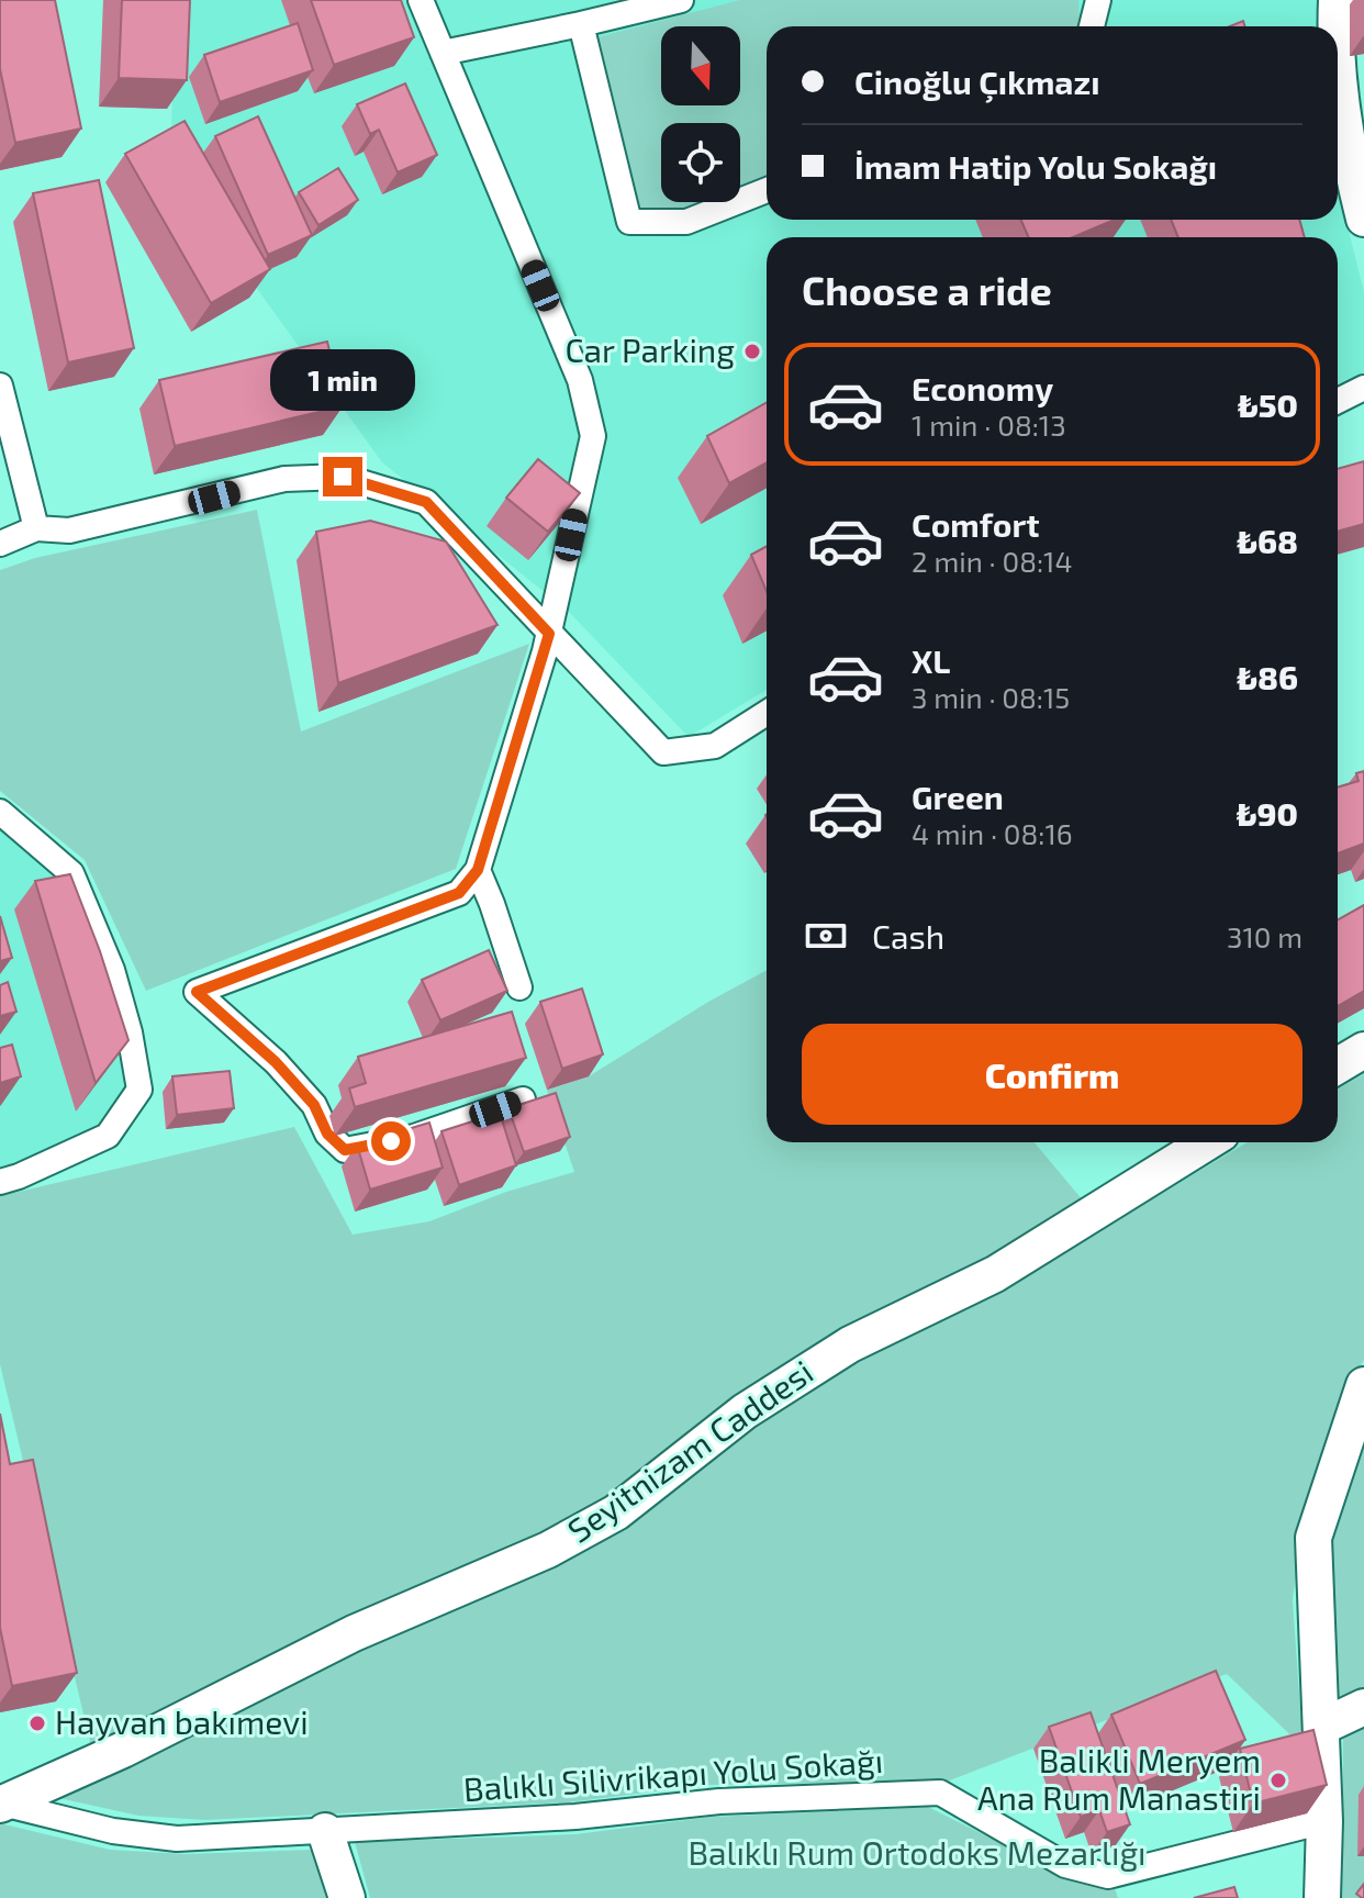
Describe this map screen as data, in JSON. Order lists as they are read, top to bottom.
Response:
{
  "streets": {
    "main road": ["Seyitnizam Caddesi"],
    "street": ["Balıklı Silivrikapı Yolu Sokağı"]
  },
  "crossings": [
    ["Seyitnizam Caddesi", "Balıklı Silivrikapı Yolu Sokağı"]
  ],
  "parks": ["Balıklı Rum Ortodoks Mezarlığı"],
  "places": ["Car Parking", "Hayvan bakımevi", "Balikli Meryem Ana Rum Manastiri"],
  "north": "bottom",
  "page": {
    "banner": ["Cinoğlu Çıkmazı", "İmam Hatip Yolu Sokağı"],
    "heading": "Choose a ride",
    "list": [
      {
        "name": "Economy",
        "note": "1 min · 08:13",
        "value": "₺50"
      },
      {
        "name": "Comfort",
        "note": "2 min · 08:14",
        "value": "₺68"
      },
      {
        "name": "XL",
        "note": "3 min · 08:15",
        "value": "₺86"
      },
      {
        "name": "Green",
        "note": "4 min · 08:16",
        "value": "₺90"
      }
    ],
    "bubble": "1 min",
    "pay": ["Cash", "310 m"],
    "buttons": "Confirm"
  }
}
